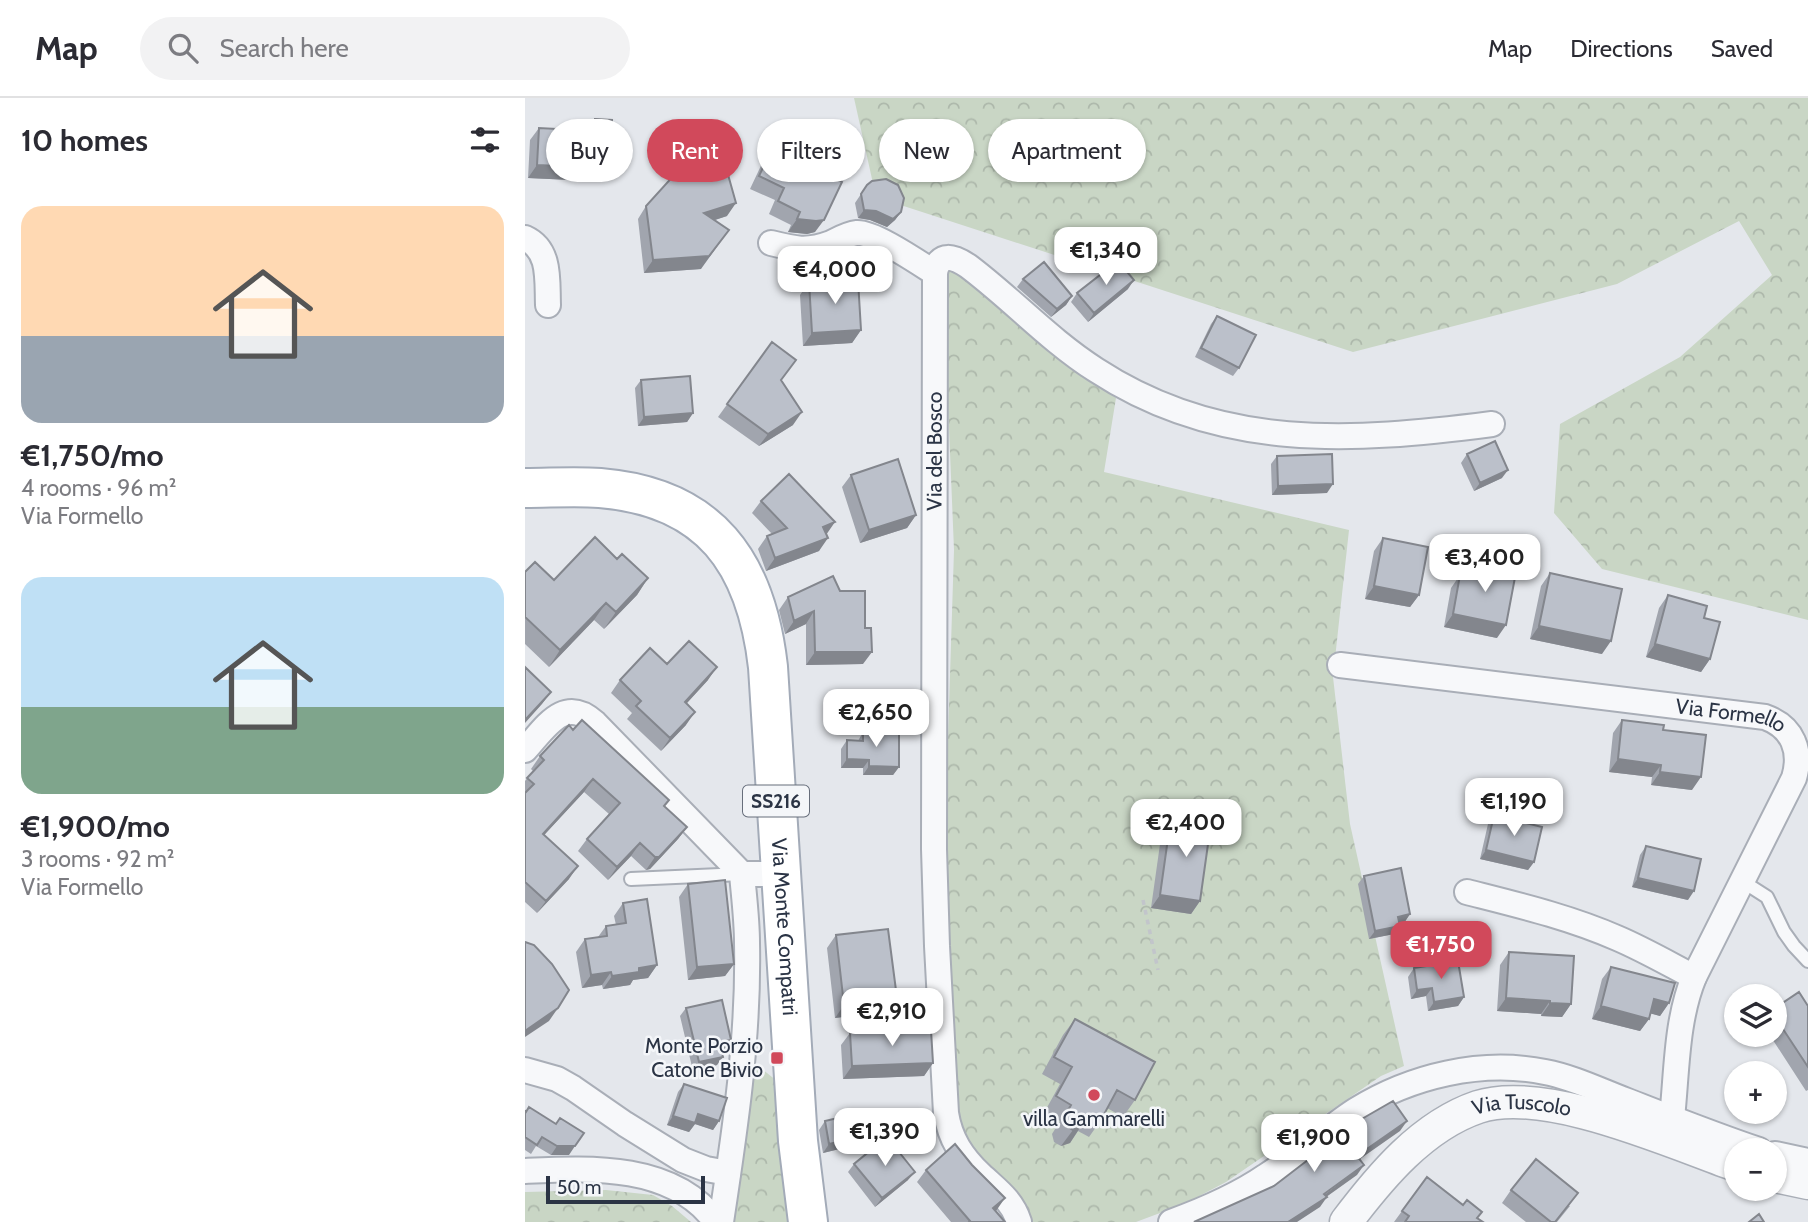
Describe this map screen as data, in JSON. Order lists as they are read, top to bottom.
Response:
{
  "streets": {
    "main road": ["SS216", "Via Monte Compatri"],
    "street": ["Via del Bosco", "Via Formello", "Via Tuscolo"]
  },
  "places": {
    "transit": ["Monte Porzio Catone Bivio"],
    "other": ["villa Gammarelli"]
  },
  "scale_bar": "50 m",
  "page": {
    "header": "Map",
    "search": "Search here",
    "nav": ["Map", "Directions", "Saved"],
    "heading": "10 homes",
    "chip": [
      "Buy",
      "Rent",
      "Filters",
      "New",
      "Apartment"
    ],
    "list": [
      {
        "name": "€1,750/mo",
        "note": "4 rooms · 96 m² · Via Formello"
      },
      {
        "name": "€1,900/mo",
        "note": "3 rooms · 92 m² · Via Formello"
      }
    ],
    "price": [
      "€1,340",
      "€4,000",
      "€3,400",
      "€2,650",
      "€1,190",
      "€2,400",
      "€1,750",
      "€2,910",
      "€1,390",
      "€1,900"
    ],
    "map_buttons": ["+", "−"],
    "scale": "50 m"
  }
}
